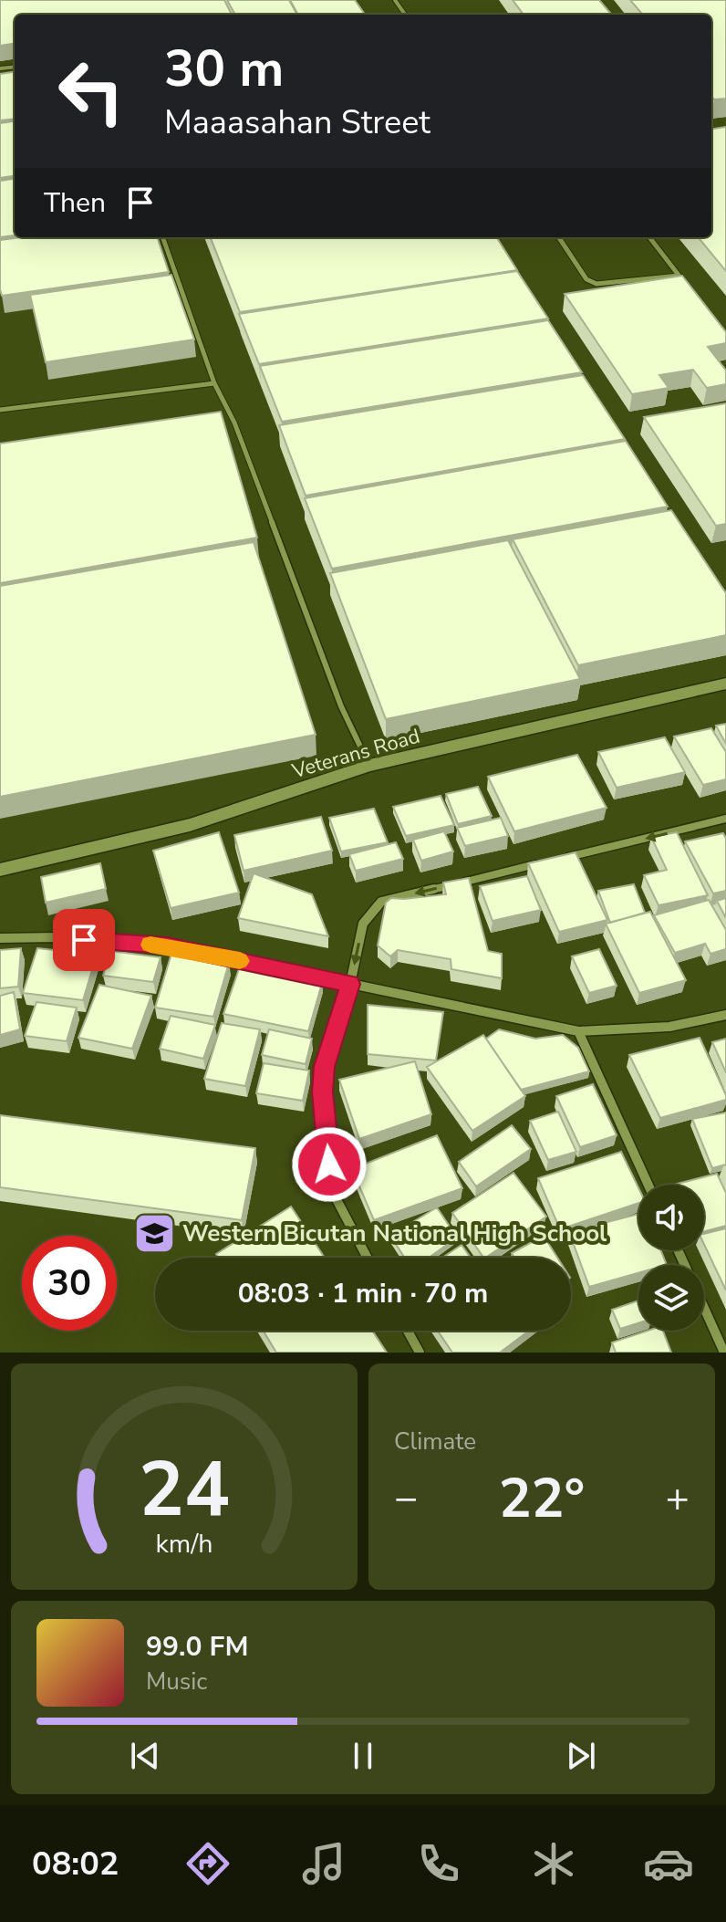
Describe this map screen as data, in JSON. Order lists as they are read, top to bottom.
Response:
{
  "streets": {
    "street": ["Veterans Road"]
  },
  "places": {
    "school or university": ["Western Bicutan National High School"]
  },
  "page": {
    "turn": ["30 m", "Maaasahan Street"],
    "then": "Then",
    "limit": "30",
    "trip": "08:03 · 1 min · 70 m",
    "tile": "Climate",
    "heat": ["−", "22°", "+"],
    "song": ["99.0 FM", "Music"],
    "tabs": "08:02",
    "gauge": ["24", "km/h"]
  }
}
